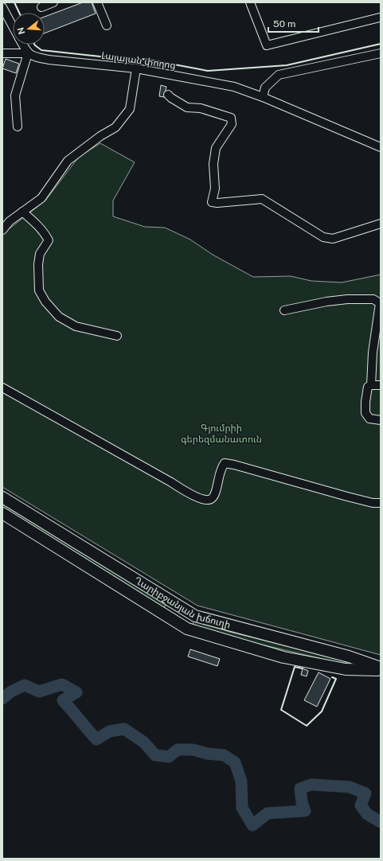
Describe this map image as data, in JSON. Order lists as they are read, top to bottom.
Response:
{
  "streets": {
    "highway": ["Ղարիբջանյան խճուղի"],
    "street": ["Լալայան փողոց"]
  },
  "parks": ["Գյումրիի գերեզմանատուն"],
  "scale_bar": "50 m",
  "north": "left"
}
